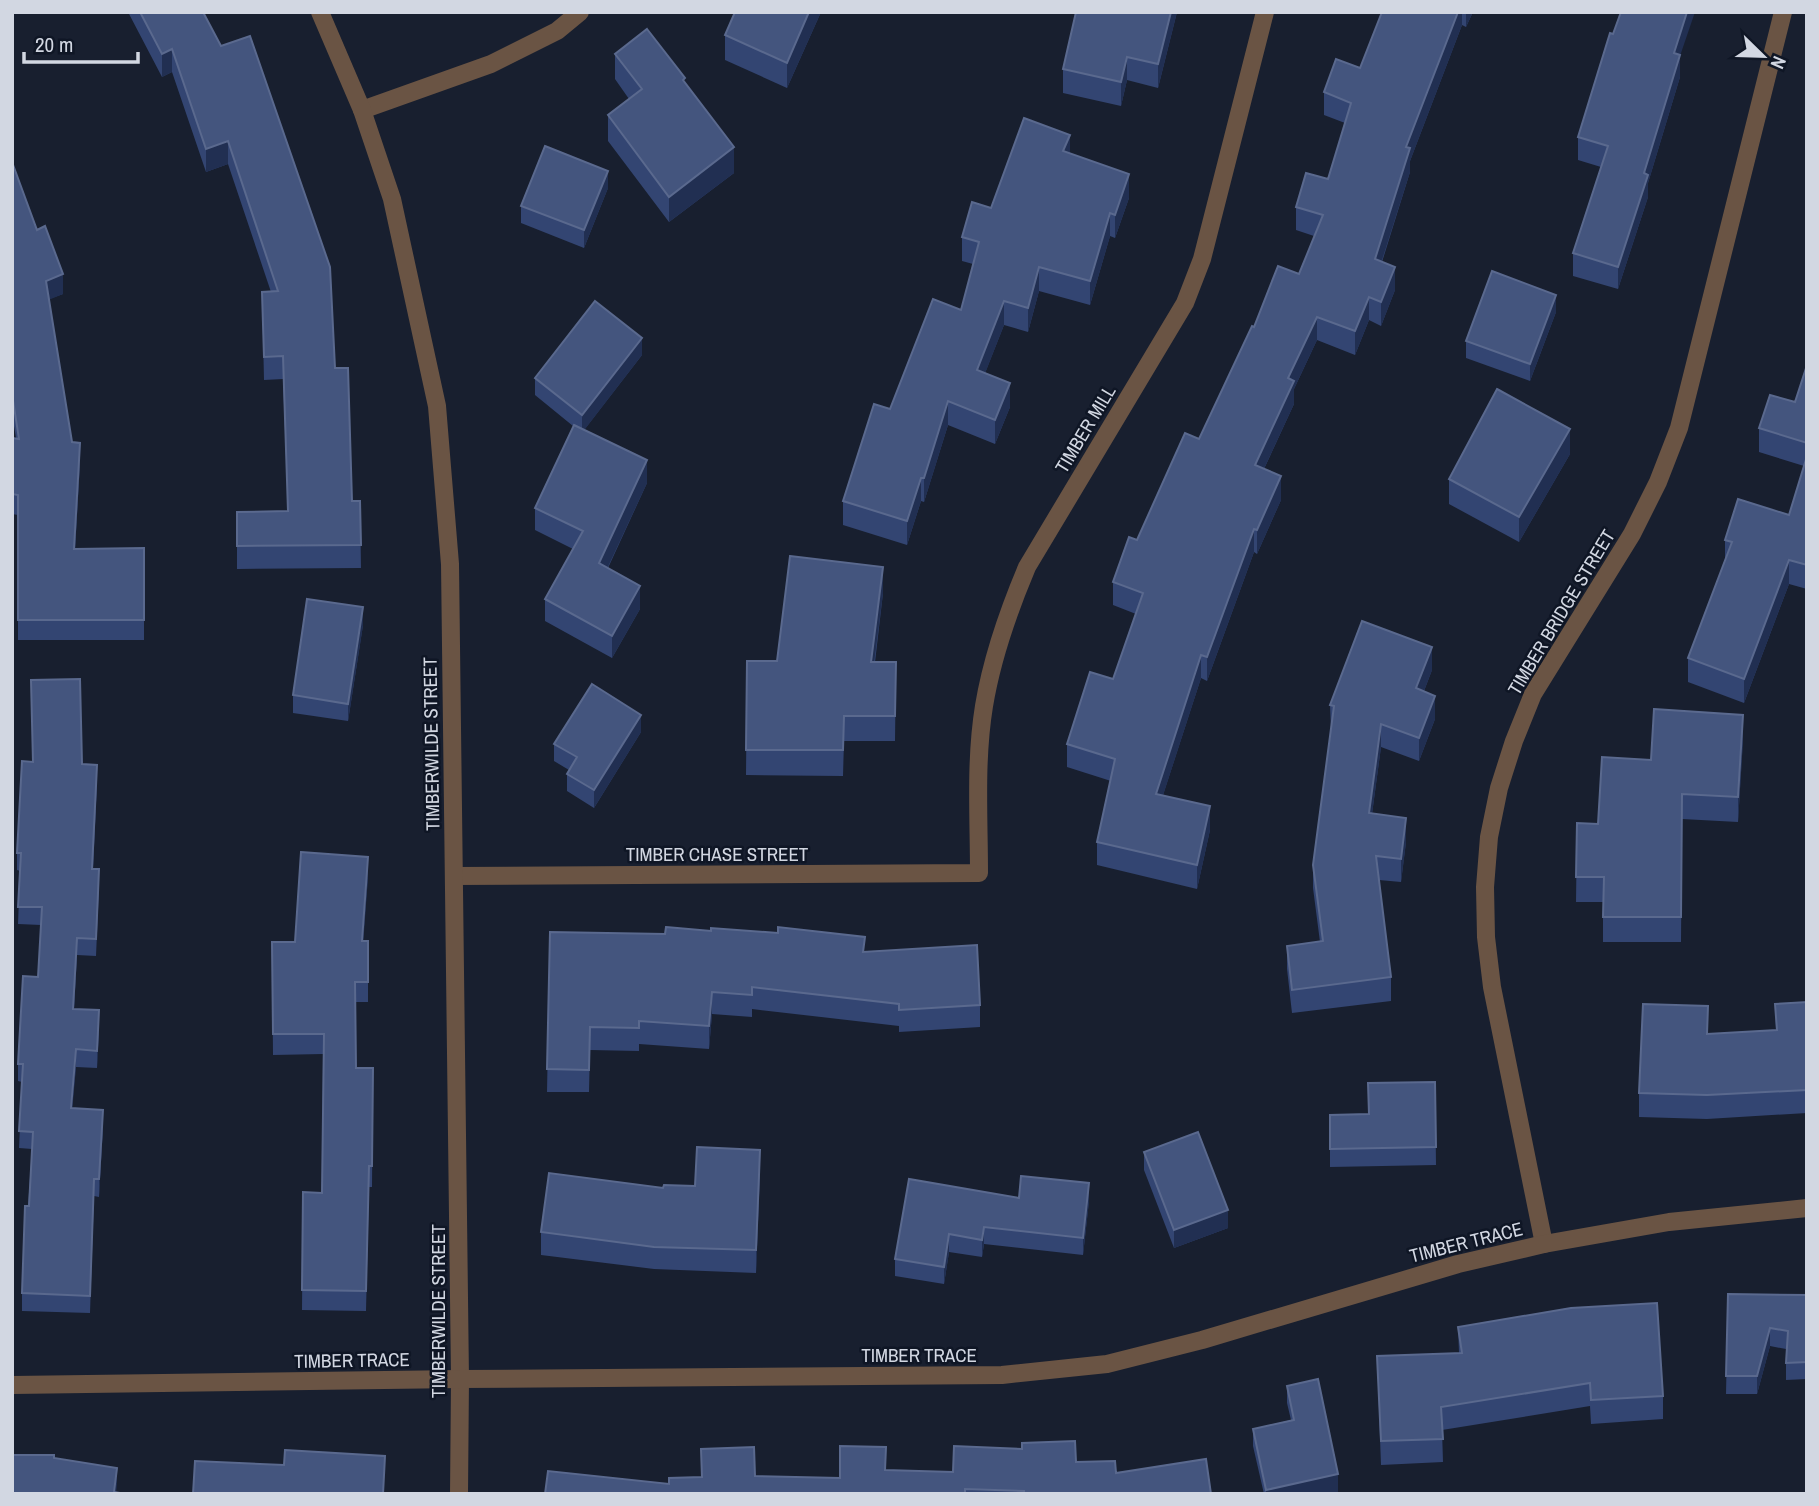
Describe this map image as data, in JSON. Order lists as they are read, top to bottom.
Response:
{
  "streets": {
    "street": [
      "TIMBER MILL",
      "TIMBER BRIDGE STREET",
      "TIMBERWILDE STREET",
      "TIMBER CHASE STREET",
      "TIMBER TRACE"
    ]
  },
  "crossings": [
    ["TIMBER MILL", "TIMBER CHASE STREET"],
    ["TIMBER BRIDGE STREET", "TIMBER TRACE"],
    ["TIMBERWILDE STREET", "TIMBER CHASE STREET"],
    ["TIMBERWILDE STREET", "TIMBER TRACE"]
  ],
  "scale_bar": "20 m",
  "north": "bottom right"
}
